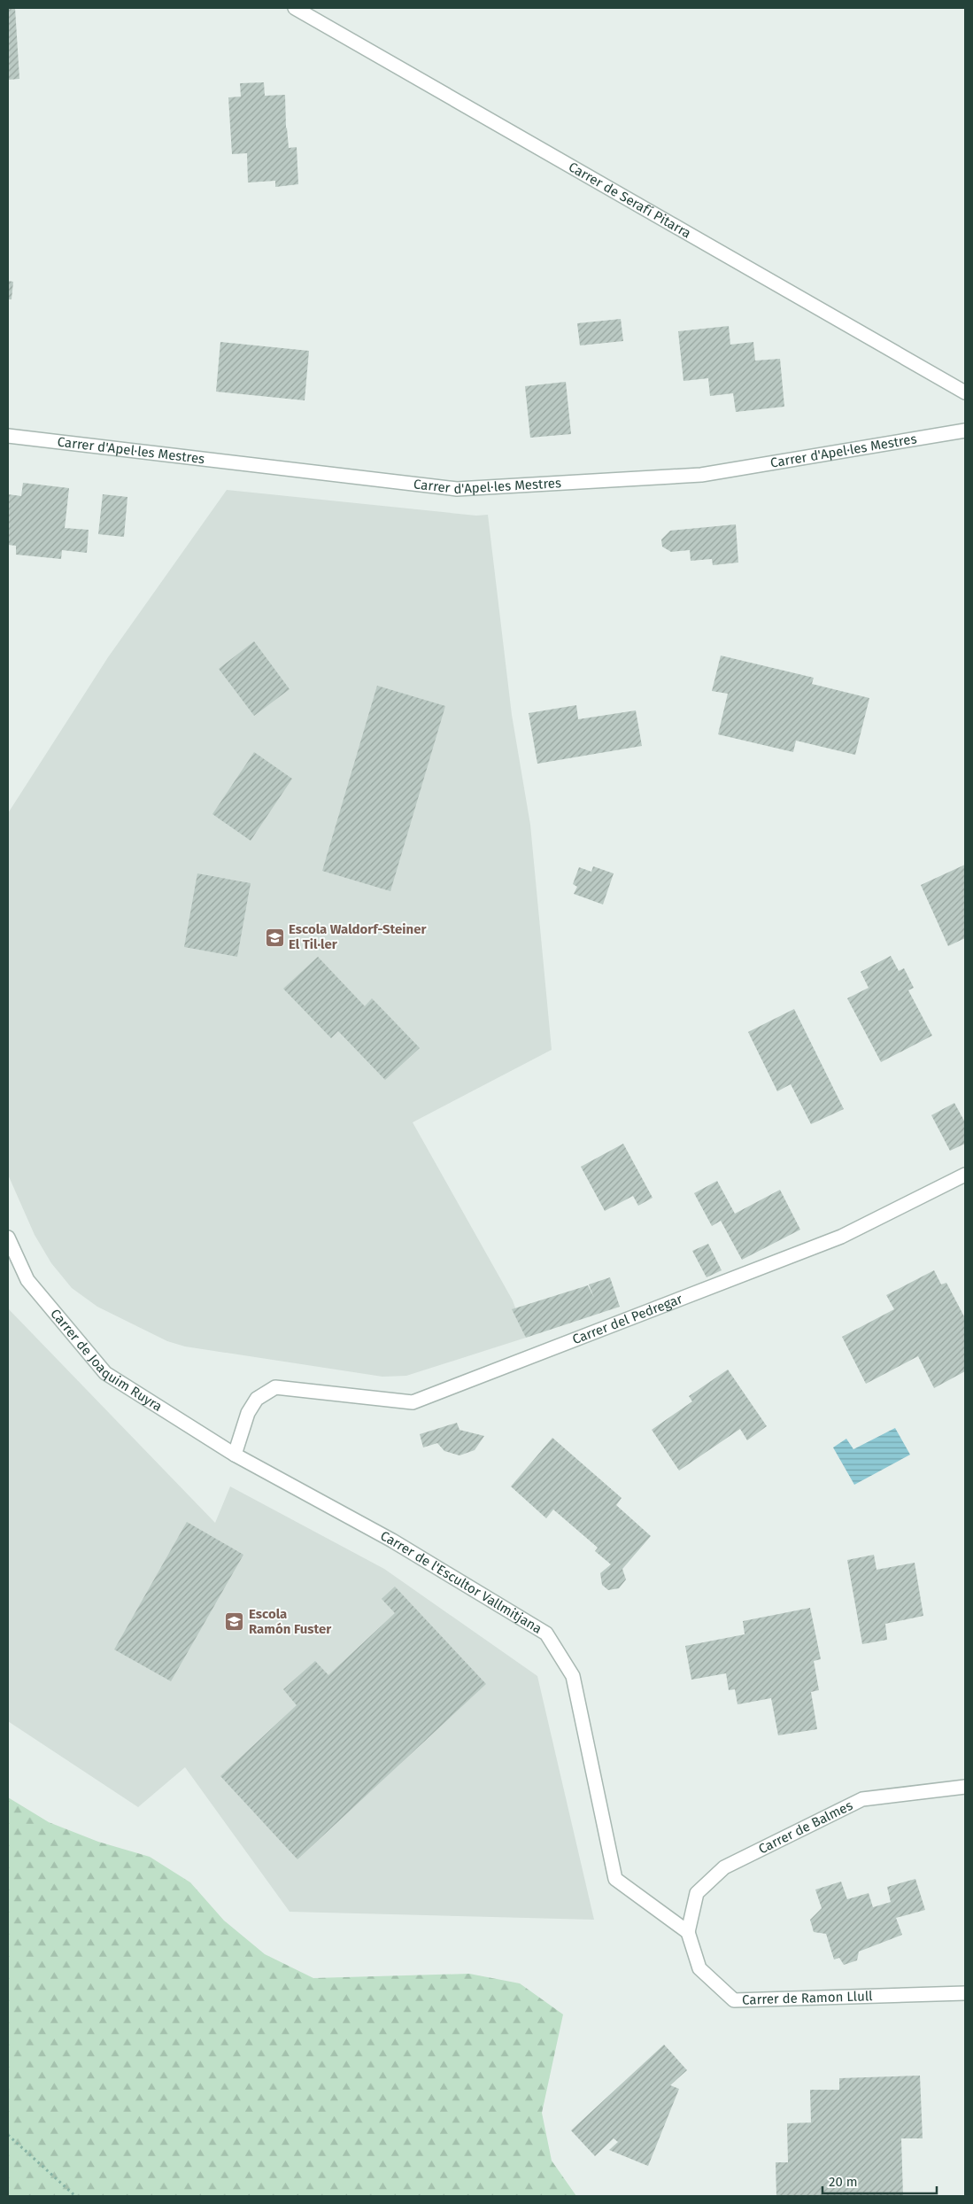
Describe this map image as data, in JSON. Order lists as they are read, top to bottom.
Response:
{
  "streets": {
    "street": [
      "Carrer de Serafí Pitarra",
      "Carrer d'Apel·les Mestres",
      "Carrer del Pedregar",
      "Carrer de Joaquim Ruyra",
      "Carrer de l'Escultor Vallmitjana",
      "Carrer de Balmes",
      "Carrer de Ramon Llull"
    ]
  },
  "crossings": [
    ["Carrer del Pedregar", "Carrer de Joaquim Ruyra"],
    ["Carrer del Pedregar", "Carrer de l'Escultor Vallmitjana"],
    ["Carrer de Joaquim Ruyra", "Carrer de l'Escultor Vallmitjana"],
    ["Carrer de l'Escultor Vallmitjana", "Carrer de Balmes"],
    ["Carrer de l'Escultor Vallmitjana", "Carrer de Ramon Llull"],
    ["Carrer de Balmes", "Carrer de Ramon Llull"]
  ],
  "places": {
    "school or university": ["Escola Waldorf-Steiner El Til·ler", "Escola Ramón Fuster"]
  },
  "scale_bar": "20 m"
}
